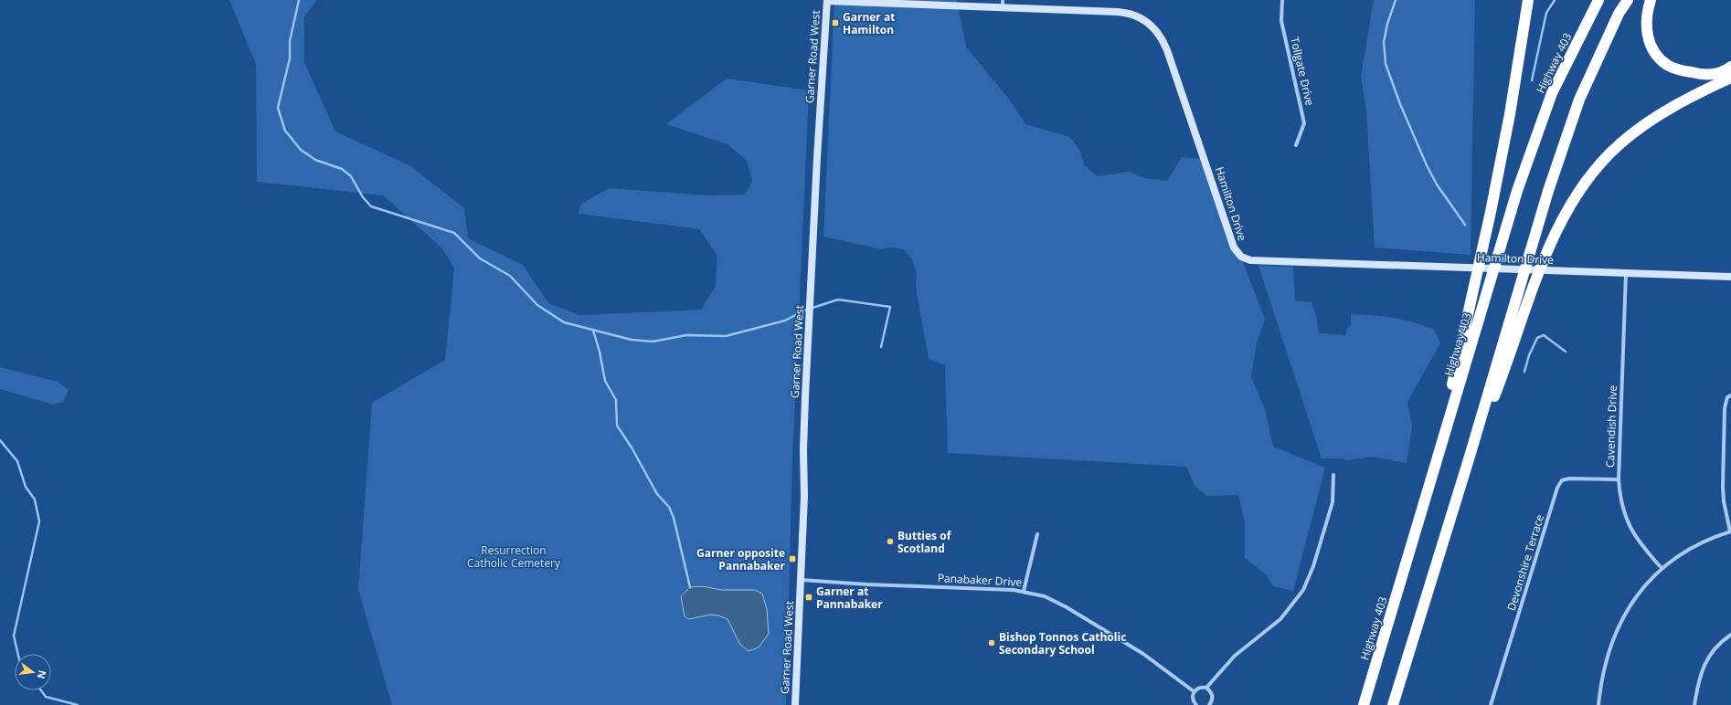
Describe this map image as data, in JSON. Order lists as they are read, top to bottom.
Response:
{
  "streets": {
    "highway": ["Highway 403"],
    "street": [
      "Garner Road West",
      "Tollgate Drive",
      "Hamilton Drive",
      "Cavendish Drive",
      "Devonshire Terrace",
      "Panabaker Drive"
    ]
  },
  "crossings": [
    ["Garner Road West", "Hamilton Drive"],
    ["Garner Road West", "Panabaker Drive"],
    ["Hamilton Drive", "Cavendish Drive"],
    ["Cavendish Drive", "Devonshire Terrace"]
  ],
  "parks": ["Resurrection Catholic Cemetery"],
  "places": {
    "transit": ["Garner at Hamilton", "Garner opposite Pannabaker", "Garner at Pannabaker"],
    "other": ["Butties of Scotland", "Bishop Tonnos Catholic Secondary School"]
  },
  "north": "right"
}
